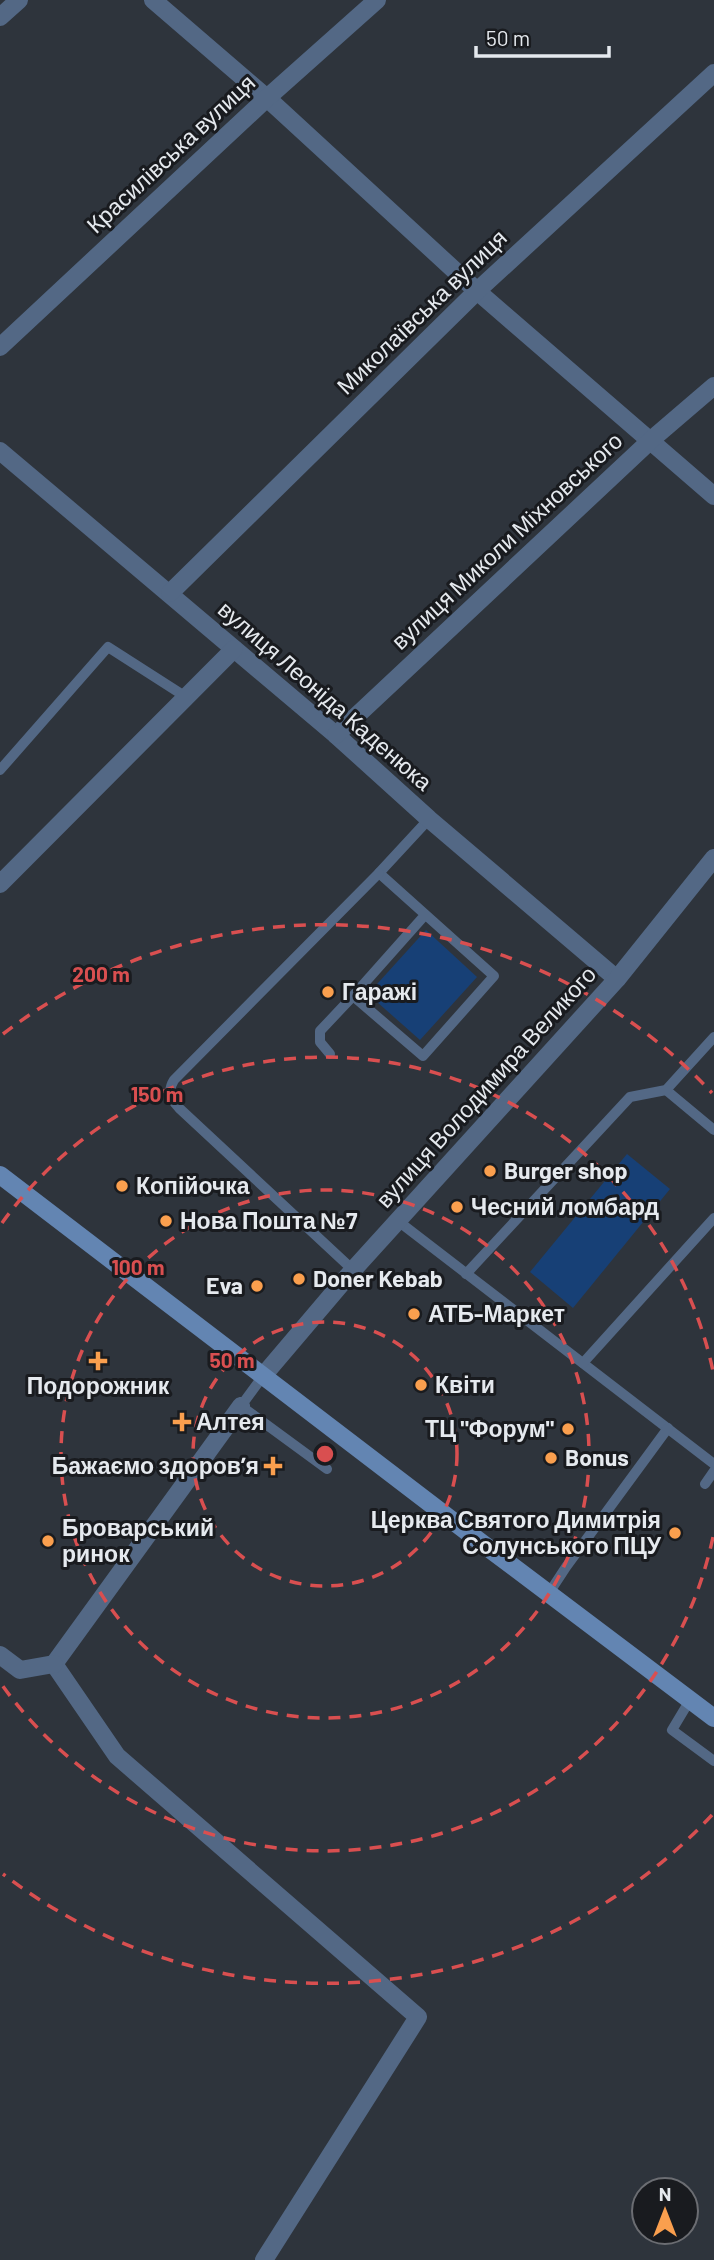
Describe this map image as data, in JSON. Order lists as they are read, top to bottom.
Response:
{
  "streets": {
    "street": [
      "Красилівська вулиця",
      "Миколаївська вулиця",
      "вулиця Миколи Міхновського",
      "вулиця Леоніда Каденюка",
      "вулиця Володимира Великого"
    ]
  },
  "crossings": [
    ["Миколаївська вулиця", "вулиця Леоніда Каденюка"],
    ["вулиця Миколи Міхновського", "вулиця Леоніда Каденюка"],
    ["вулиця Леоніда Каденюка", "вулиця Володимира Великого"]
  ],
  "places": {
    "other": [
      "Гаражі",
      "Burger shop",
      "Копійочка",
      "Чесний ломбард",
      "Нова Пошта №7",
      "Doner Kebab",
      "Eva",
      "АТБ-Маркет",
      "Квіти",
      "ТЦ \"Форум\"",
      "Bonus",
      "Церква Святого Димитрія Солунського ПЦУ",
      "Броварський ринок"
    ],
    "health": ["Подорожник", "Алтея", "Бажаємо здоровʼя"]
  },
  "scale_bar": "50 m",
  "north": "top",
  "rings": [
    "200 m",
    "150 m",
    "100 m",
    "50 m"
  ]
}
